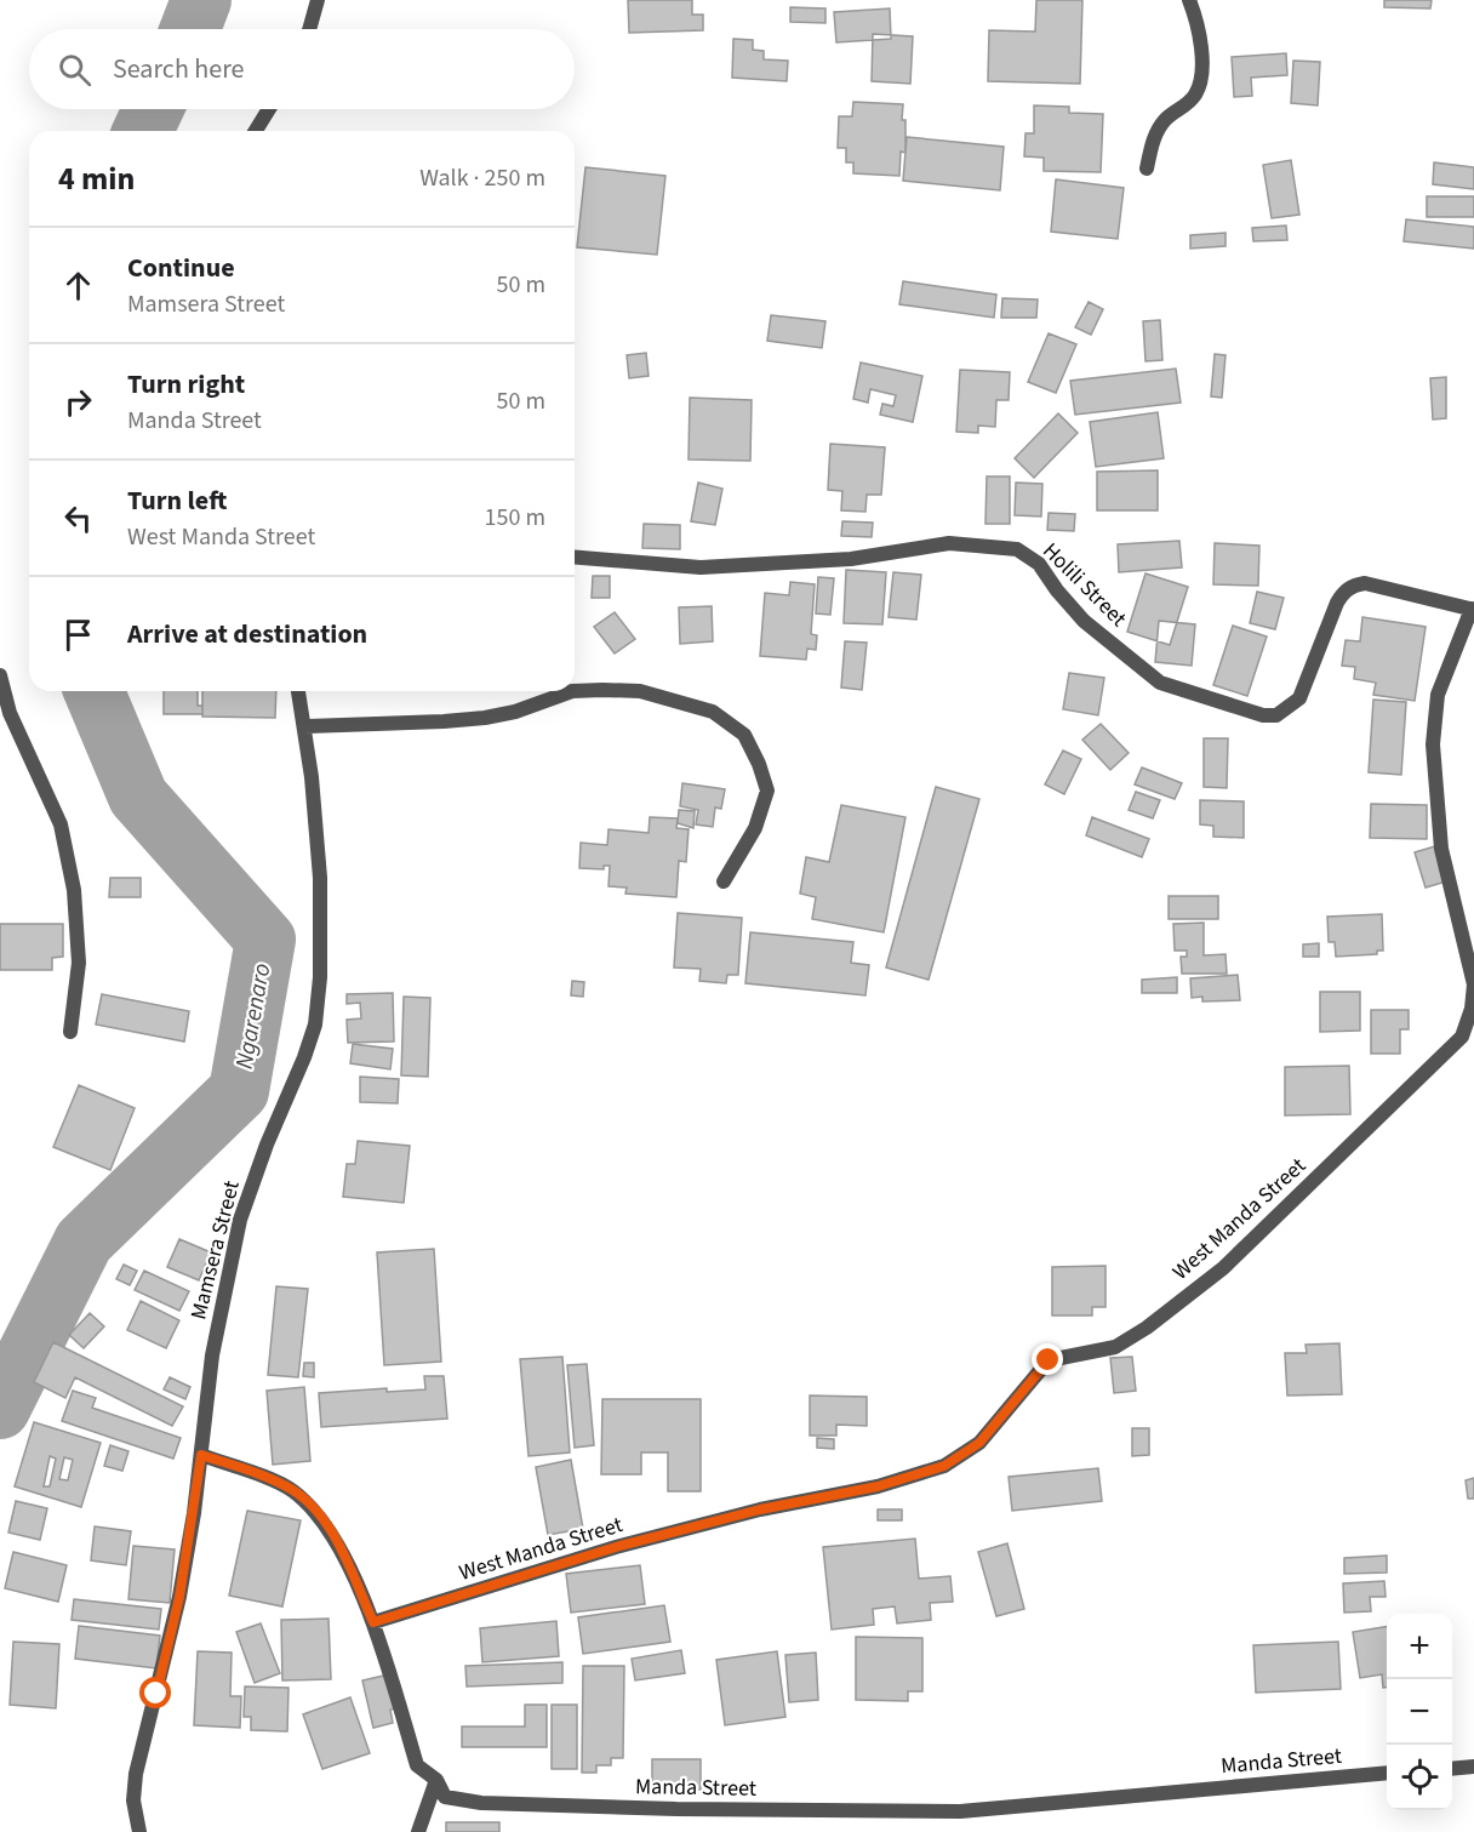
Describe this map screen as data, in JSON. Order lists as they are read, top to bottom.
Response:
{
  "streets": {
    "street": [
      "Holili Street",
      "West Manda Street",
      "Mamsera Street",
      "Manda Street"
    ]
  },
  "crossings": [
    ["Holili Street", "West Manda Street"],
    ["West Manda Street", "Manda Street"],
    ["Mamsera Street", "Manda Street"]
  ],
  "water": ["Ngarenaro"],
  "page": {
    "search": "Search here",
    "heading": ["4 min", "Walk · 250 m"],
    "list": [
      ["Continue", "Mamsera Street", "50 m"],
      ["Turn right", "Manda Street", "50 m"],
      ["Turn left", "West Manda Street", "150 m"],
      "Arrive at destination"
    ],
    "map_buttons": ["+", "−"]
  }
}
